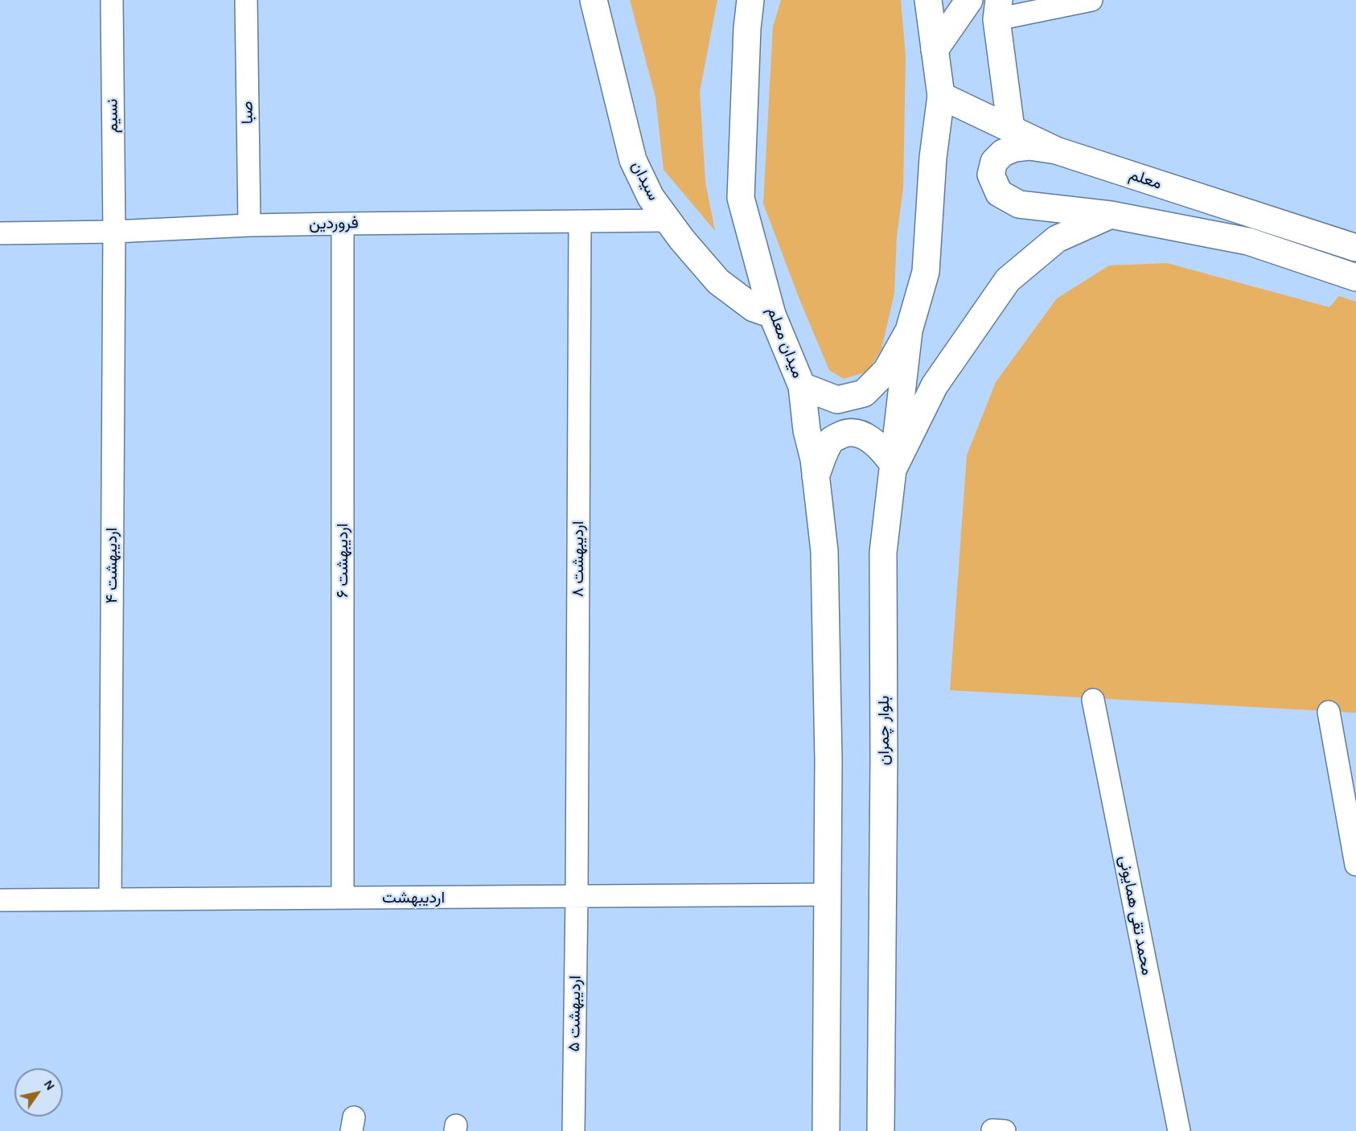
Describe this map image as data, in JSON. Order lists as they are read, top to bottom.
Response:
{
  "streets": {
    "main road": [
      "معلم",
      "سیدان",
      "میدان معلم",
      "بلوار چمران"
    ],
    "street": [
      "صبا",
      "نسیم",
      "فروردین",
      "اردیبهشت ۸",
      "اردیبهشت ۶",
      "اردیبهشت ۴",
      "اردیبهشت",
      "محمد تقی همایونی",
      "اردیبهشت ۵"
    ]
  },
  "crossings": [
    ["صبا", "فروردین"],
    ["نسیم", "فروردین"],
    ["نسیم", "اردیبهشت ۴"],
    ["معلم", "میدان معلم"],
    ["سیدان", "فروردین"],
    ["سیدان", "میدان معلم"],
    ["فروردین", "اردیبهشت ۸"],
    ["فروردین", "اردیبهشت ۶"],
    ["فروردین", "اردیبهشت ۴"],
    ["میدان معلم", "بلوار چمران"],
    ["اردیبهشت ۸", "اردیبهشت"],
    ["اردیبهشت ۸", "اردیبهشت ۵"],
    ["اردیبهشت ۶", "اردیبهشت"],
    ["اردیبهشت ۴", "اردیبهشت"],
    ["اردیبهشت", "اردیبهشت ۵"]
  ],
  "north": "top right"
}
